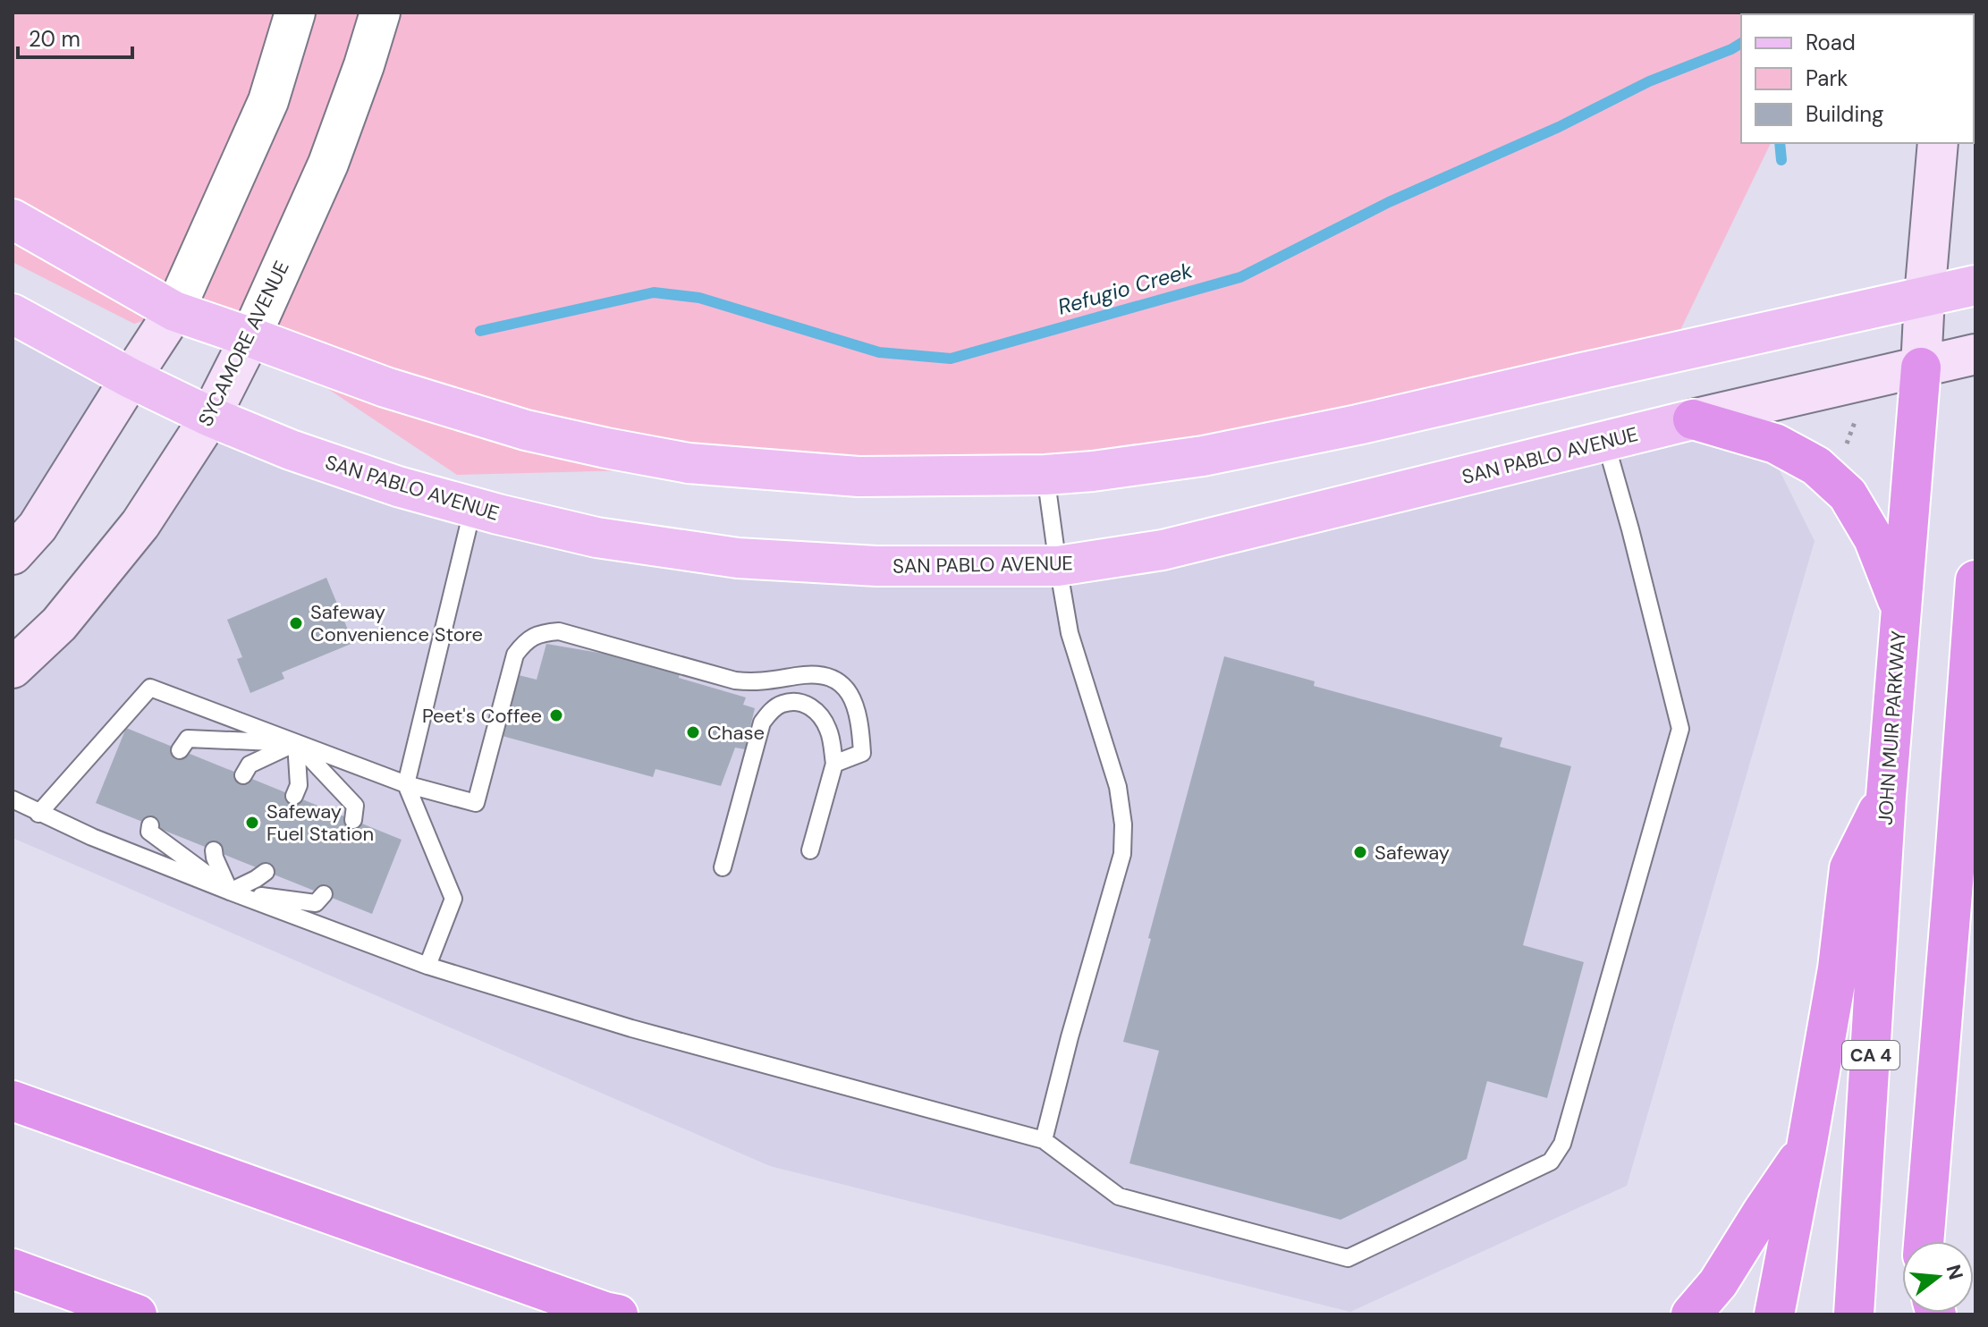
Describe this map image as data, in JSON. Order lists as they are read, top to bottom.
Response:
{
  "streets": {
    "highway": ["JOHN MUIR PARKWAY", "CA 4"],
    "main road": ["SYCAMORE AVENUE", "SAN PABLO AVENUE"]
  },
  "crossings": [
    ["SYCAMORE AVENUE", "SAN PABLO AVENUE"],
    ["SAN PABLO AVENUE", "JOHN MUIR PARKWAY"]
  ],
  "water": ["Refugio Creek"],
  "places": [
    "Safeway Convenience Store",
    "Peet's Coffee",
    "Chase",
    "Safeway Fuel Station",
    "Safeway"
  ],
  "legend": ["Road", "Park", "Building"],
  "scale_bar": "20 m",
  "north": "right"
}
